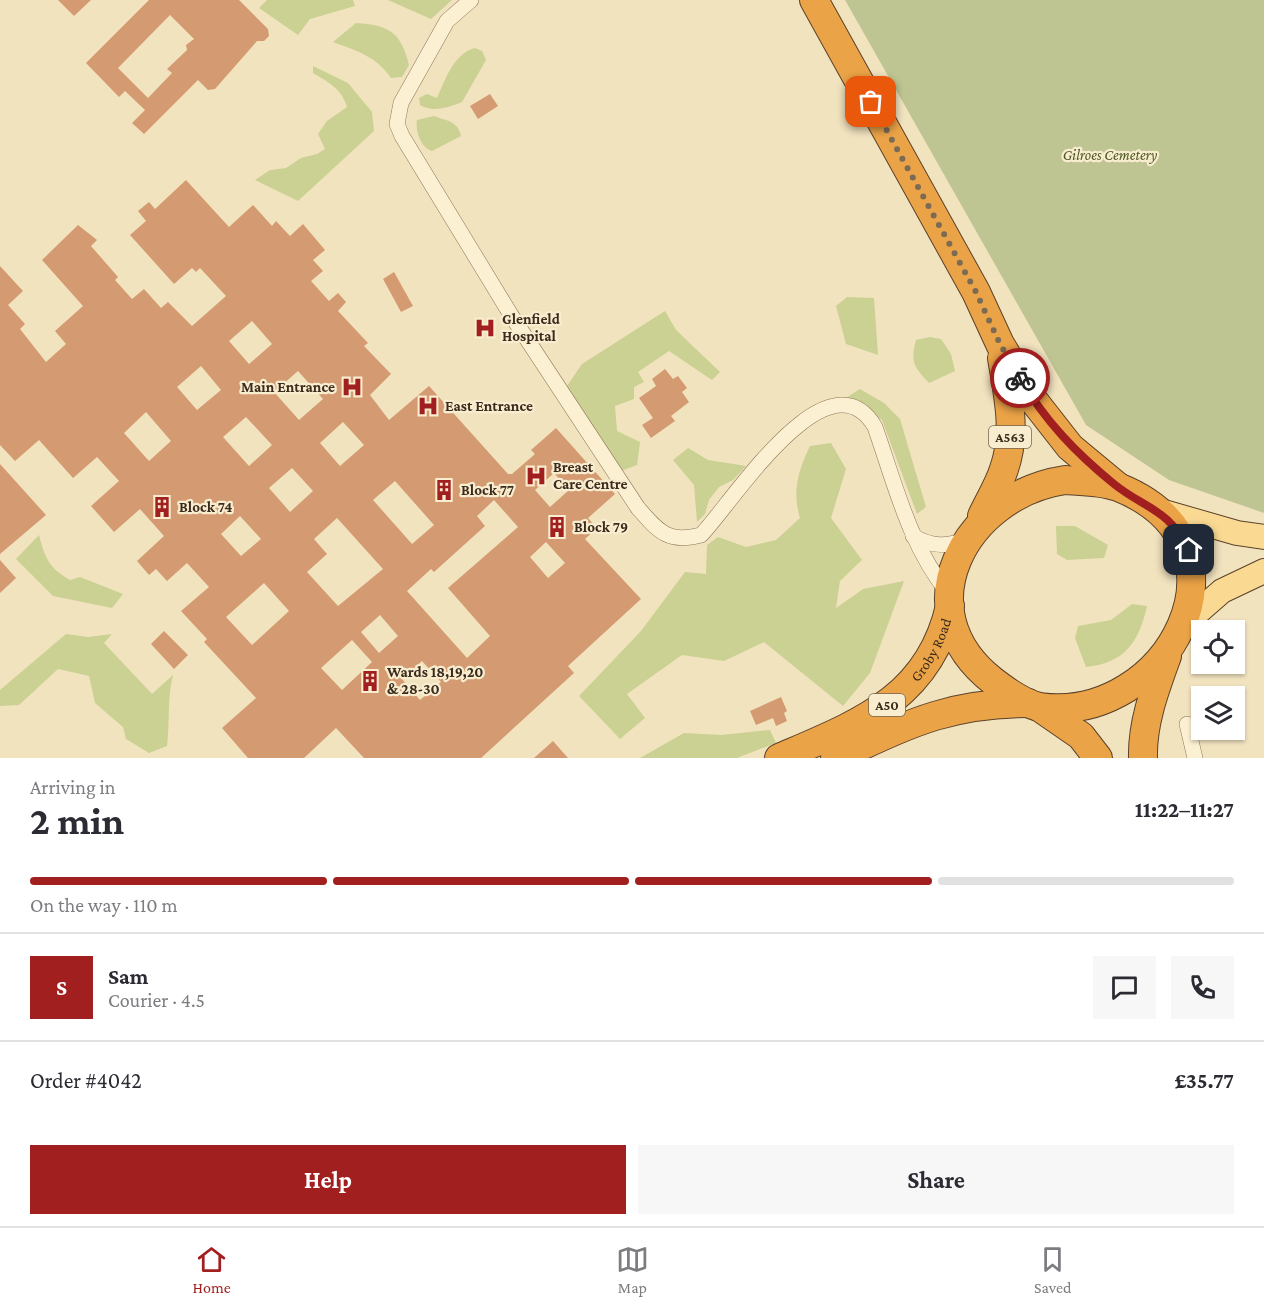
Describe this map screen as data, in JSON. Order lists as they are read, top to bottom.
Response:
{
  "streets": {
    "highway": ["A563", "Groby Road", "A50"]
  },
  "crossings": [
    ["A563", "A50"],
    ["Groby Road", "A50"]
  ],
  "parks": ["Gilroes Cemetery"],
  "places": {
    "hospital": [
      "Glenfield Hospital",
      "Main Entrance",
      "East Entrance",
      "Breast Care Centre"
    ],
    "building": [
      "Block 77",
      "Block 74",
      "Block 79",
      "Wards 18,19,20 & 28-30"
    ]
  },
  "page": {
    "heading": ["2 min", "Arriving in", "11:22–11:27"],
    "panel": [
      "Sam",
      "Courier · 4.5",
      "Order #4042",
      "£35.77"
    ],
    "bar": "On the way · 110 m",
    "round": "S",
    "buttons": ["Help", "Share"],
    "tabs": ["Home", "Map", "Saved"]
  }
}
